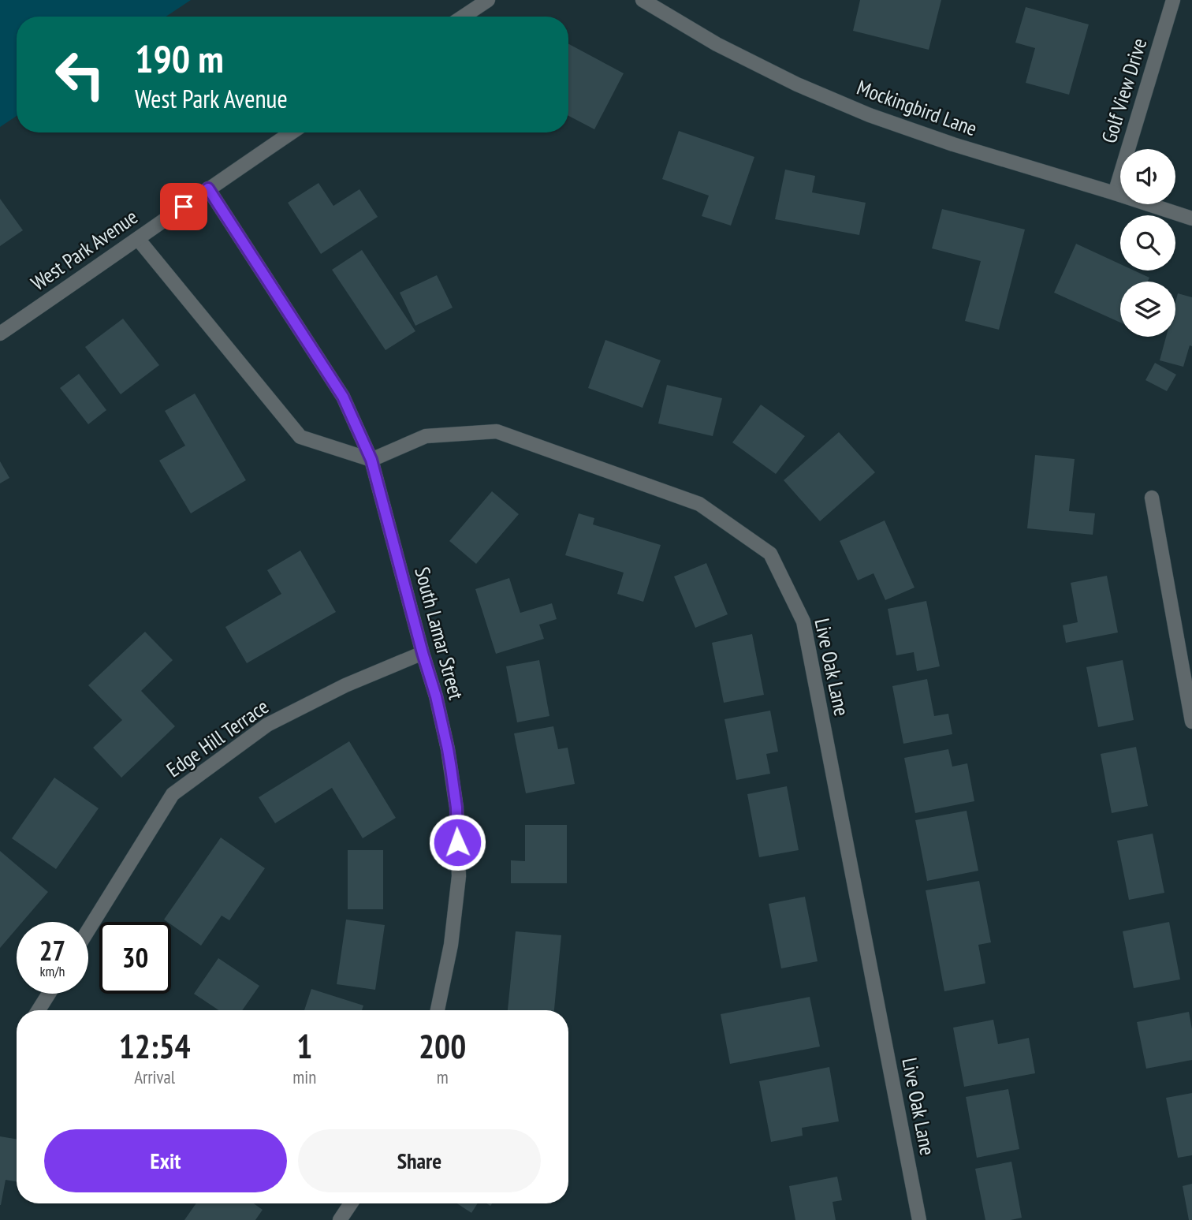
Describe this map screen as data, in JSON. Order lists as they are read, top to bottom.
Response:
{
  "streets": {
    "street": [
      "Golf View Drive",
      "Mockingbird Lane",
      "West Park Avenue",
      "South Lamar Street",
      "Live Oak Lane",
      "Edge Hill Terrace"
    ]
  },
  "crossings": [
    ["Golf View Drive", "Mockingbird Lane"],
    ["West Park Avenue", "South Lamar Street"],
    ["South Lamar Street", "Live Oak Lane"],
    ["South Lamar Street", "Edge Hill Terrace"]
  ],
  "page": {
    "turn": ["190 m", "West Park Avenue"],
    "speed": "27 km/h",
    "limit": "30",
    "eta": [
      "12:54",
      "Arrival",
      "1",
      "min",
      "200",
      "m"
    ],
    "buttons": ["Exit", "Share"]
  }
}
